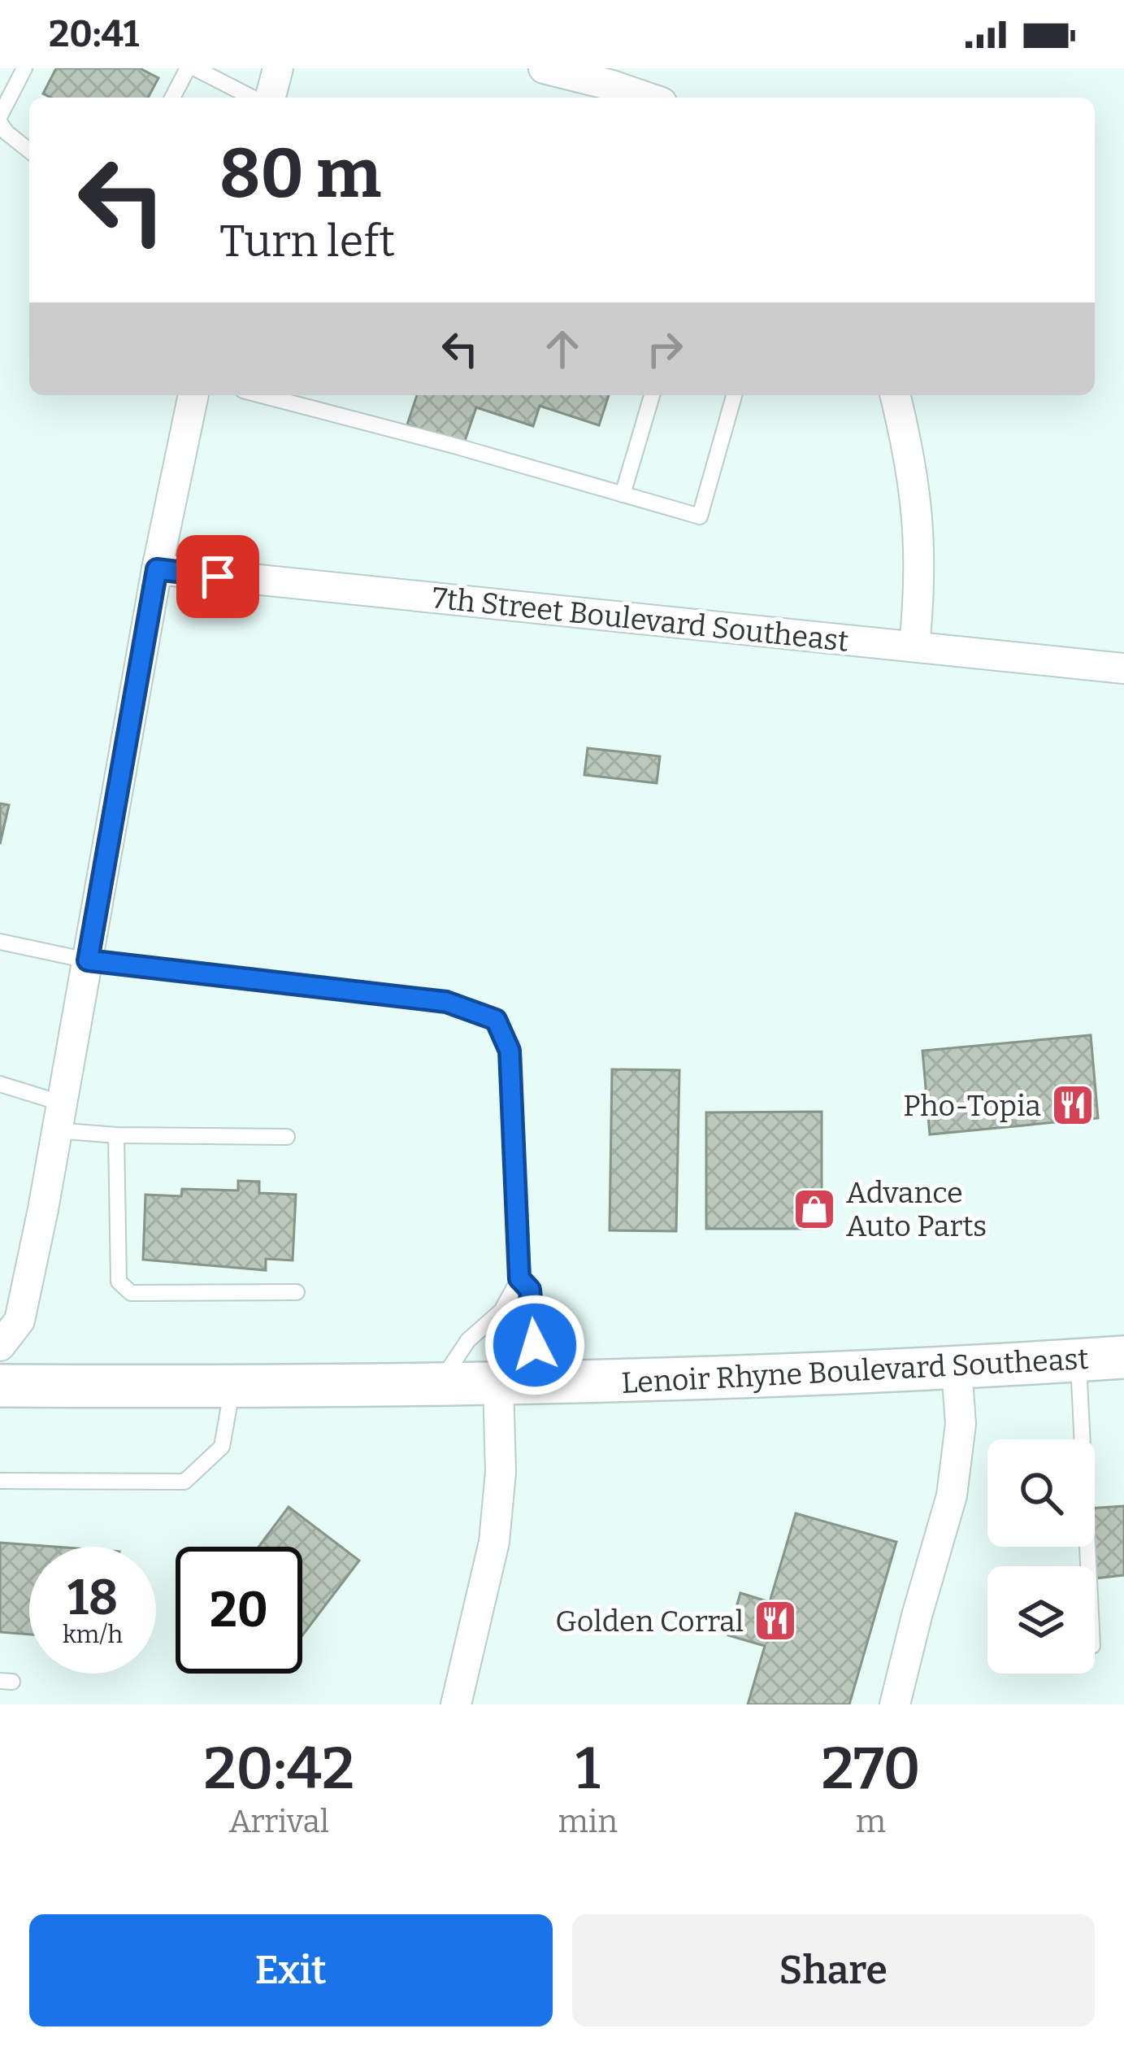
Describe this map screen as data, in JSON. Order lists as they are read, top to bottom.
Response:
{
  "streets": {
    "main road": ["Lenoir Rhyne Boulevard Southeast"],
    "street": ["7th Street Boulevard Southeast"]
  },
  "places": {
    "restaurant": ["Pho-Topia", "Golden Corral"],
    "shop": ["Advance Auto Parts"]
  },
  "page": {
    "status": "20:41",
    "turn": ["80 m", "Turn left"],
    "speed": "18 km/h",
    "limit": "20",
    "eta": [
      "20:42",
      "Arrival",
      "1",
      "min",
      "270",
      "m"
    ],
    "buttons": ["Exit", "Share"]
  }
}
